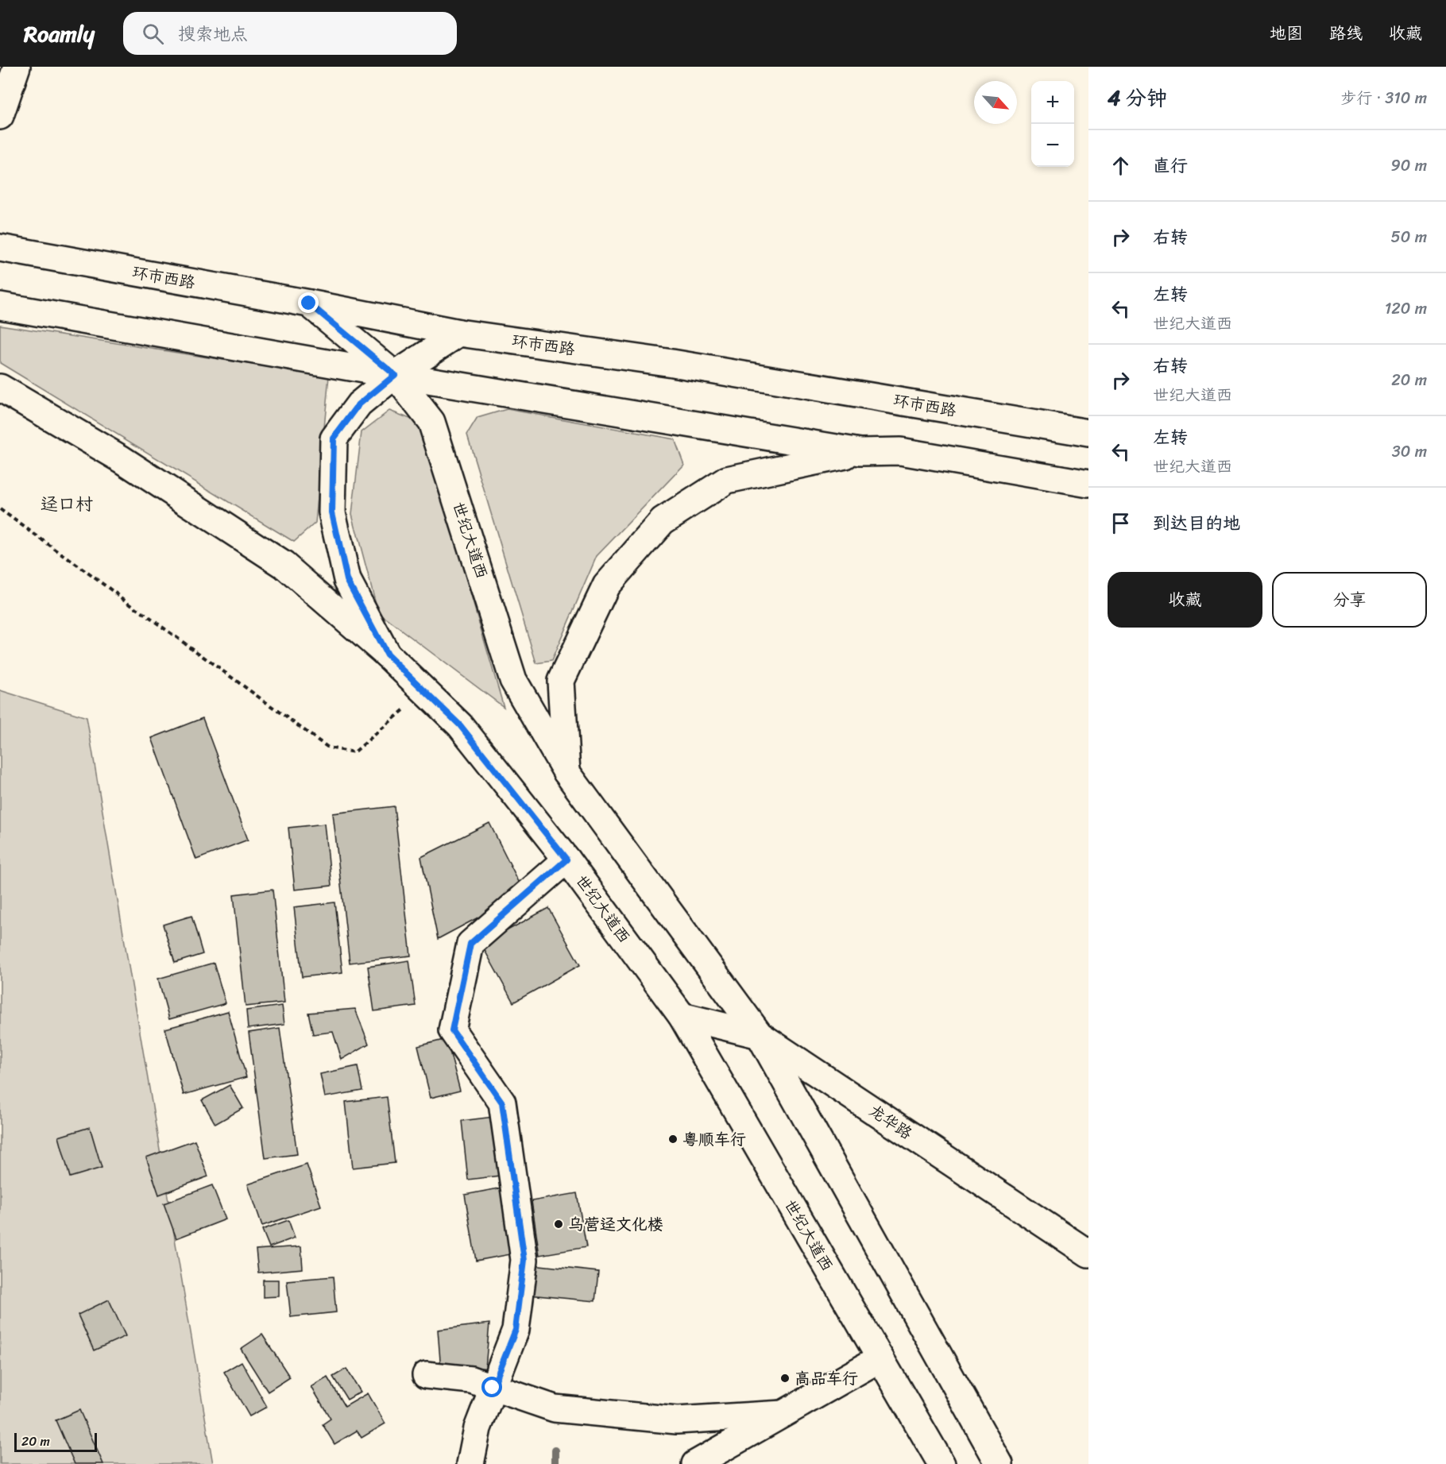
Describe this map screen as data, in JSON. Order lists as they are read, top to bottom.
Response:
{
  "streets": {
    "main road": ["环市西路", "世纪大道西", "龙华路"]
  },
  "crossings": [
    ["环市西路", "世纪大道西"],
    ["世纪大道西", "龙华路"]
  ],
  "districts": ["迳口村"],
  "places": ["粤顺车行", "乌营迳文化楼", "高品车行"],
  "scale_bar": "20 m",
  "north": "bottom right",
  "page": {
    "header": "Roamly",
    "search": "搜索地点",
    "nav": ["地图", "路线", "收藏"],
    "heading": ["4 分钟", "步行 · 310 m"],
    "map_buttons": ["+", "−"],
    "list": [
      ["直行", "90 m"],
      ["右转", "50 m"],
      ["左转", "世纪大道西", "120 m"],
      ["右转", "世纪大道西", "20 m"],
      ["左转", "世纪大道西", "30 m"],
      "到达目的地"
    ],
    "buttons": ["收藏", "分享"],
    "scale": "20 m"
  }
}
